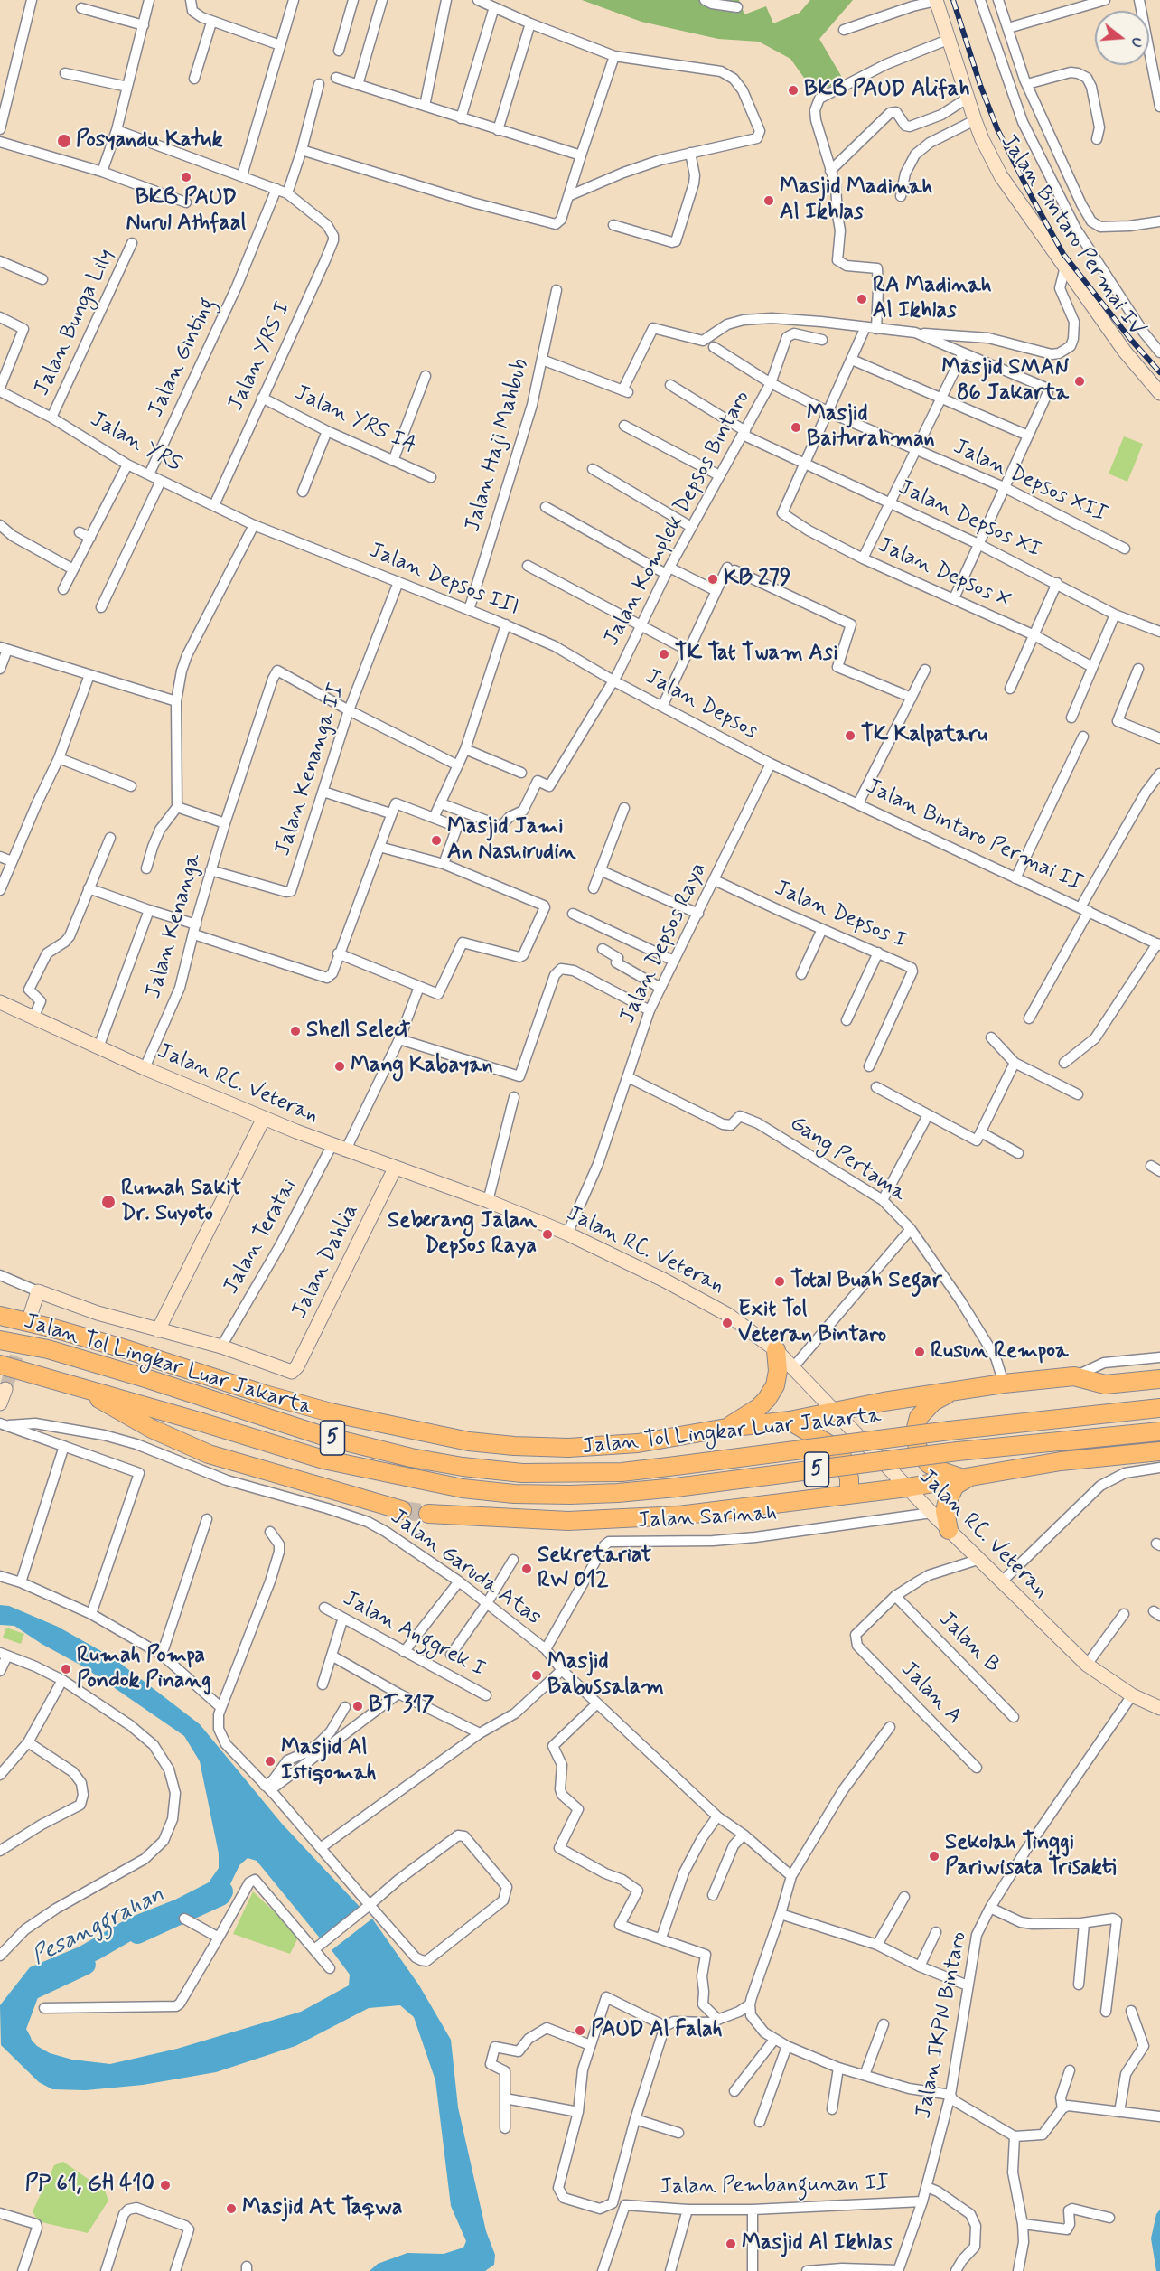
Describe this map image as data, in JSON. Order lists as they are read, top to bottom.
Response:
{
  "streets": {
    "highway": ["Jalan Tol Lingkar Luar Jakarta", "5"],
    "main road": ["Jalan Bintaro Permai IV", "Jalan RC. Veteran", "Jalan Dahlia"],
    "street": [
      "Jalan Bunga Lily",
      "Jalan YRS I",
      "Jalan Ginting",
      "Jalan YRS IA",
      "Jalan YRS",
      "Jalan Haji Mahbub",
      "Jalan Depsos XII",
      "Jalan Komplek Depsos Bintaro",
      "Jalan Depsos XI",
      "Jalan Depsos X",
      "Jalan Depsos III",
      "Jalan Depsos",
      "Jalan Kenanga II",
      "Jalan Bintaro Permai II",
      "Jalan Depsos I",
      "Jalan Kenanga",
      "Jalan Depsos Raya",
      "Gang Pertama",
      "Jalan Teratai",
      "Jalan Sarinah",
      "Jalan Garuda Atas",
      "Jalan Anggrek I",
      "Jalan B",
      "Jalan A",
      "Jalan IKPN Bintaro",
      "Jalan Pembangunan II"
    ]
  },
  "crossings": [
    ["Jalan Bunga Lily", "Jalan YRS"],
    ["Jalan YRS I", "Jalan YRS IA"],
    ["Jalan YRS I", "Jalan YRS"],
    ["Jalan Ginting", "Jalan YRS"],
    ["Jalan YRS", "Jalan Depsos III"],
    ["Jalan Haji Mahbub", "Jalan Depsos III"],
    ["Jalan Depsos XII", "Jalan Komplek Depsos Bintaro"],
    ["Jalan Komplek Depsos Bintaro", "Jalan Depsos XI"],
    ["Jalan Komplek Depsos Bintaro", "Jalan Depsos III"],
    ["Jalan Komplek Depsos Bintaro", "Jalan Depsos"],
    ["Jalan Depsos XI", "Jalan Depsos X"],
    ["Jalan Depsos III", "Jalan Depsos"],
    ["Jalan Depsos III", "Jalan Kenanga II"],
    ["Jalan Depsos", "Jalan Bintaro Permai II"],
    ["Jalan Depsos", "Jalan Depsos Raya"],
    ["Jalan Kenanga II", "Jalan Kenanga"],
    ["Jalan Bintaro Permai II", "Jalan Depsos Raya"],
    ["Jalan Depsos I", "Jalan Depsos Raya"],
    ["Jalan Kenanga", "Jalan RC. Veteran"],
    ["Jalan Depsos Raya", "Jalan RC. Veteran"],
    ["Jalan Depsos Raya", "Gang Pertama"],
    ["Jalan RC. Veteran", "Jalan Teratai"],
    ["Jalan RC. Veteran", "Jalan Dahlia"],
    ["Jalan RC. Veteran", "Jalan Sarinah"],
    ["Jalan RC. Veteran", "Jalan IKPN Bintaro"],
    ["Jalan Teratai", "Jalan Dahlia"],
    ["Jalan Sarinah", "Jalan Garuda Atas"],
    ["Jalan B", "Jalan A"],
    ["Jalan IKPN Bintaro", "Jalan Pembangunan II"]
  ],
  "water": ["Pesanggrahan"],
  "places": [
    "BKB PAUD Alifah",
    "Posyandu Katuk",
    "BKB PAUD Nurul Athfaal",
    "Masjid Madinah Al Ikhlas",
    "RA Madinah Al Ikhlas",
    "Masjid SMAN 86 Jakarta",
    "Masjid Baiturahman",
    "KB 279",
    "TK Tat Twam Asi",
    "TK Kalpataru",
    "Masjid Jami An Nashirudin",
    "Shell Select",
    "Mang Kabayan",
    "Rumah Sakit Dr. Suyoto",
    "Seberang Jalan Depsos Raya",
    "Total Buah Segar",
    "Exit Tol Veteran Bintaro",
    "Rusun Rempoa",
    "Sekretariat RW 012",
    "Rumah Pompa Pondok Pinang",
    "Masjid Babussalam",
    "BT 317",
    "Masjid Al Istiqomah",
    "Sekolah Tinggi Pariwisata Trisakti",
    "PAUD Al Falah",
    "PP 61, GH 410",
    "Masjid At Taqwa",
    "Masjid Al Ikhlas"
  ],
  "north": "right"
}
